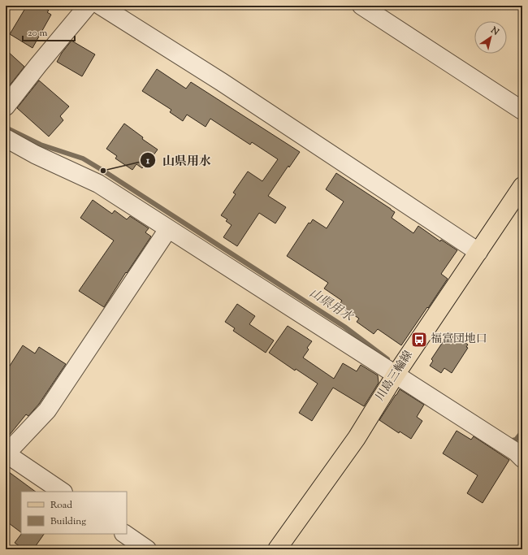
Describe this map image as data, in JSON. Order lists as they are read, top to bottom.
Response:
{
  "streets": {
    "main road": ["川島三輪線"]
  },
  "water": ["山県用水"],
  "places": {
    "other": ["山県用水"],
    "bus stop": ["福富団地口"]
  },
  "legend": ["Road", "Building"],
  "scale_bar": "20 m",
  "north": "top right"
}
